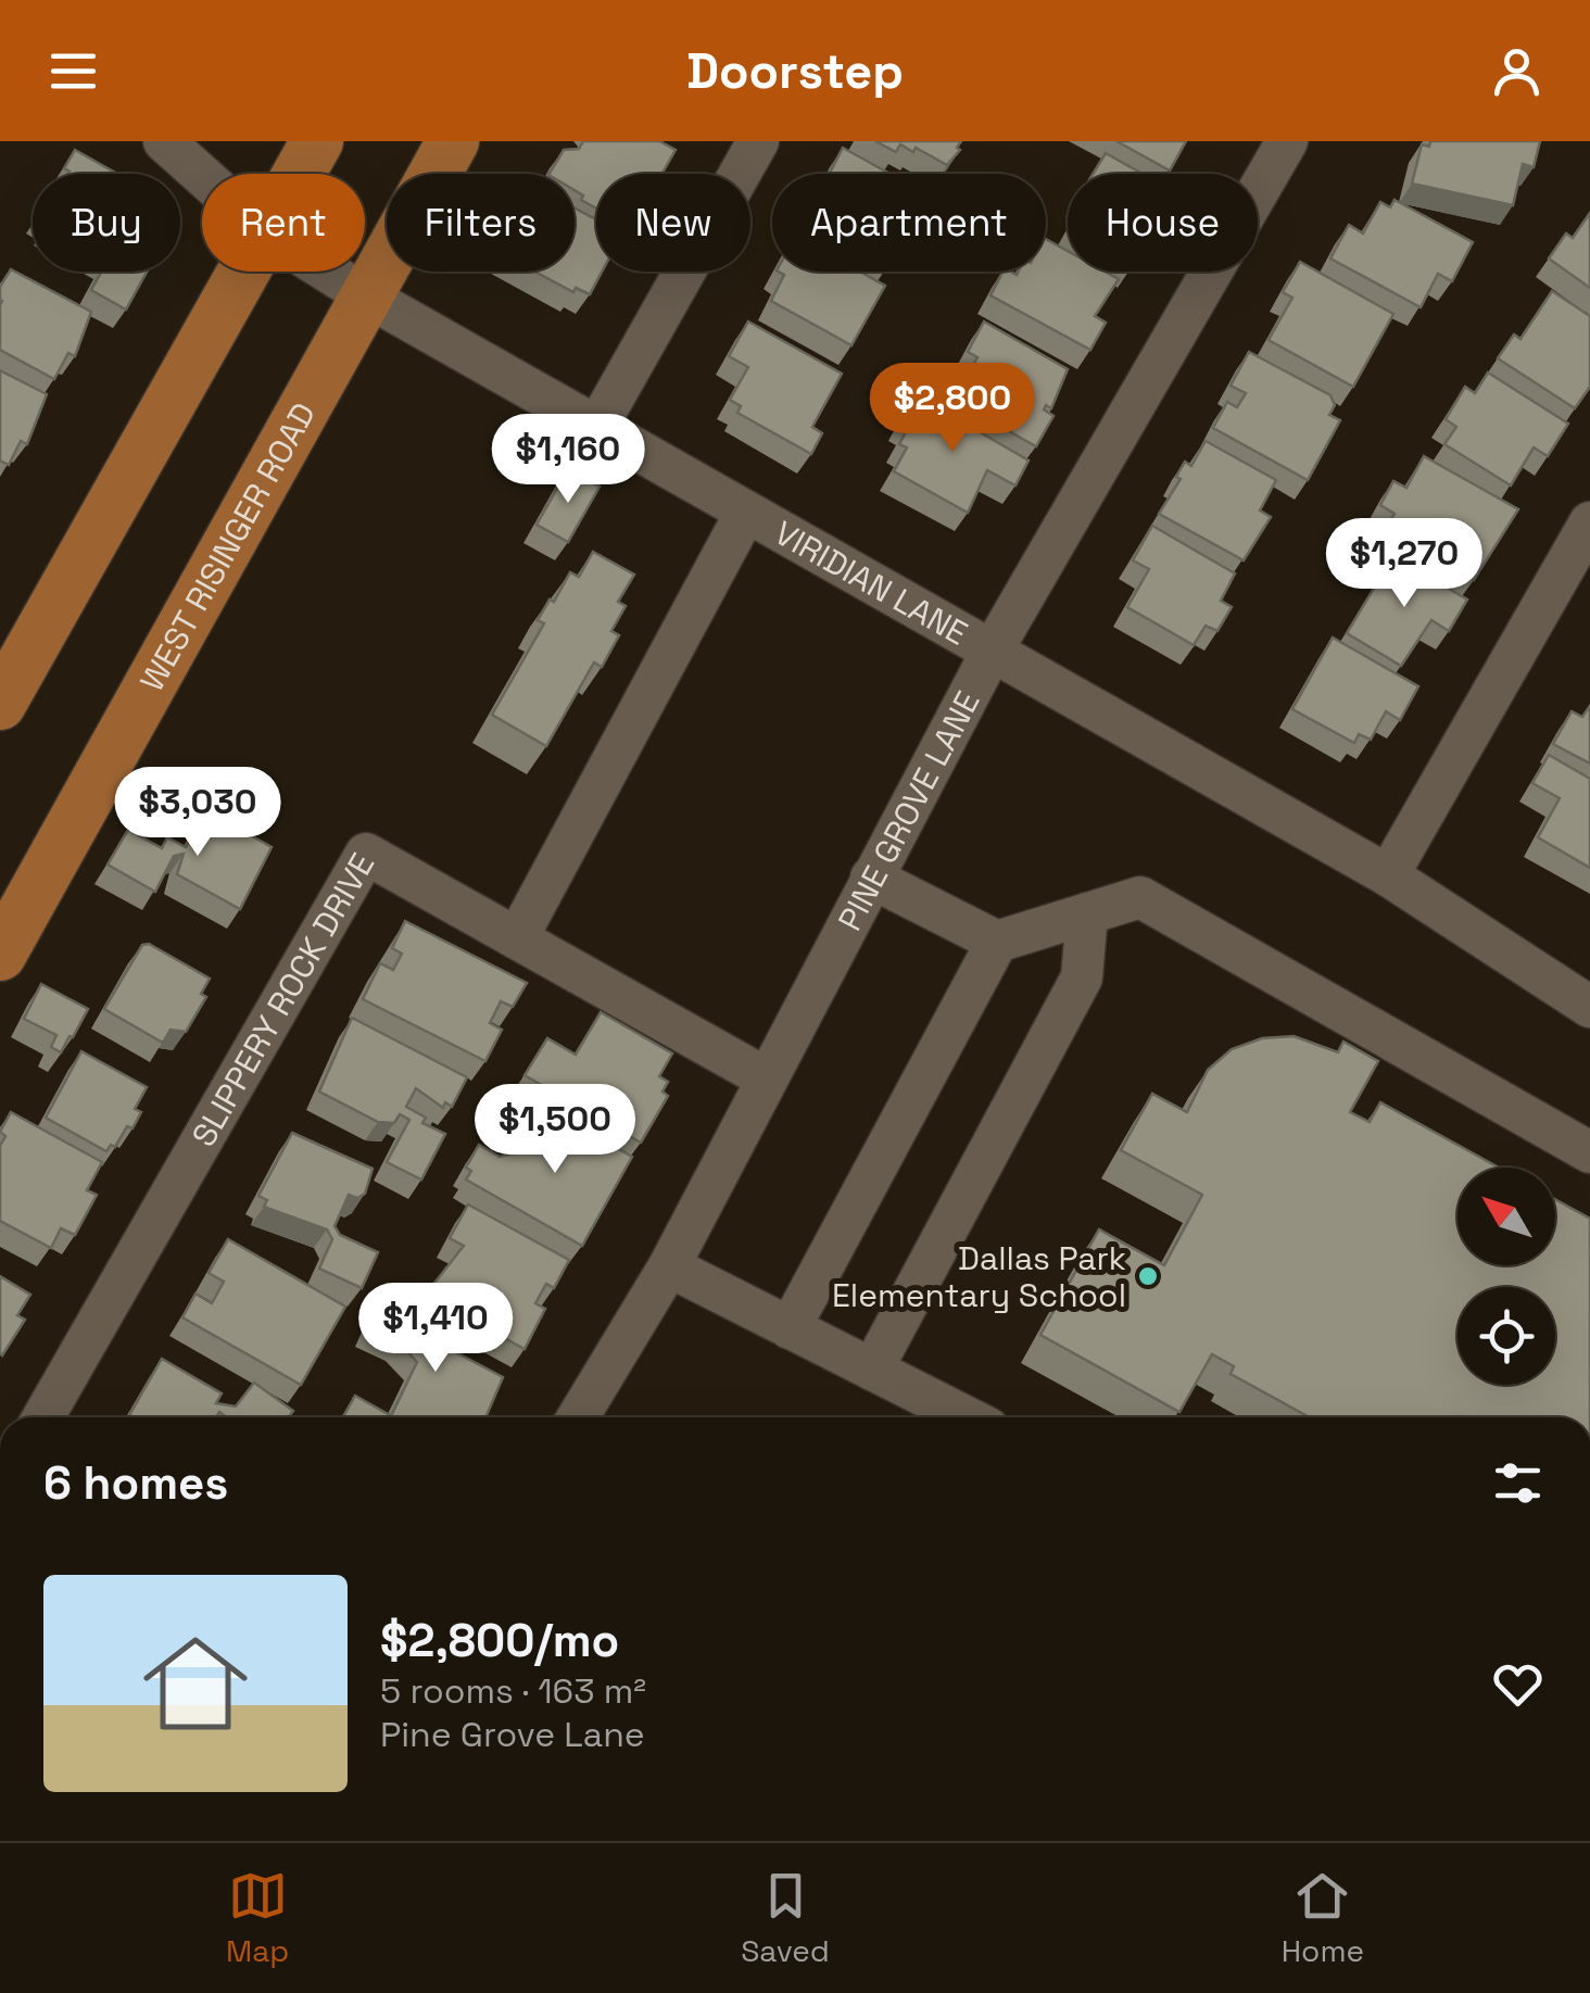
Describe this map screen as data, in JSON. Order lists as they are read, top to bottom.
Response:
{
  "streets": {
    "main road": ["WEST RISINGER ROAD"],
    "street": ["VIRIDIAN LANE", "PINE GROVE LANE", "SLIPPERY ROCK DRIVE"]
  },
  "crossings": [
    ["WEST RISINGER ROAD", "VIRIDIAN LANE"],
    ["VIRIDIAN LANE", "PINE GROVE LANE"],
    ["PINE GROVE LANE", "SLIPPERY ROCK DRIVE"]
  ],
  "places": ["Dallas Park Elementary School"],
  "north": "top left",
  "page": {
    "header": "Doorstep",
    "chip": [
      "Buy",
      "Rent",
      "Filters",
      "New",
      "Apartment",
      "House"
    ],
    "price": [
      "$2,800",
      "$1,160",
      "$1,270",
      "$3,030",
      "$1,500",
      "$1,410"
    ],
    "heading": "6 homes",
    "list": [
      {
        "name": "$2,800/mo",
        "note": "5 rooms · 163 m² · Pine Grove Lane"
      }
    ],
    "tabs": ["Map", "Saved", "Home"]
  }
}
